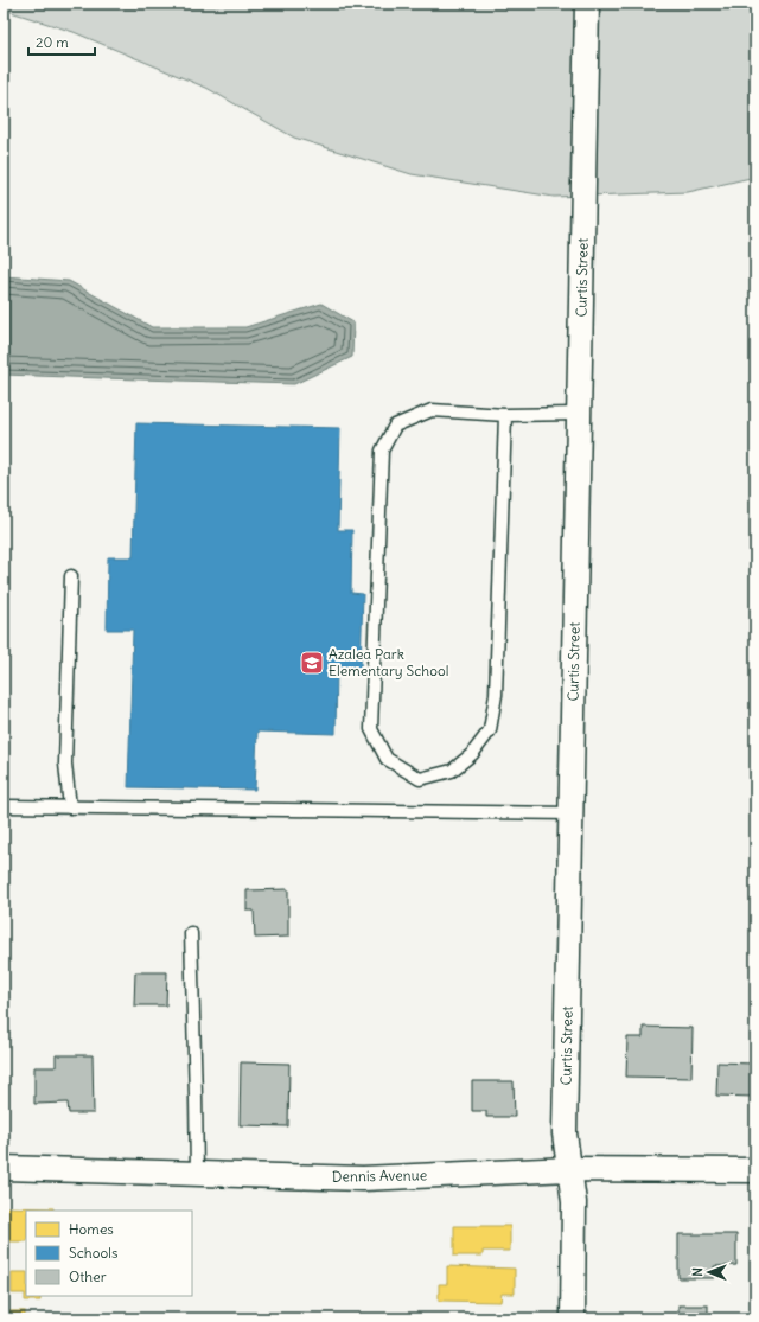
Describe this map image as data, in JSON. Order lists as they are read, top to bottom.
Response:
{
  "streets": {
    "street": ["Curtis Street", "Dennis Avenue"]
  },
  "crossings": [
    ["Curtis Street", "Dennis Avenue"]
  ],
  "places": {
    "school or university": ["Azalea Park Elementary School"]
  },
  "legend": ["Homes", "Schools", "Other"],
  "scale_bar": "20 m",
  "north": "left"
}
